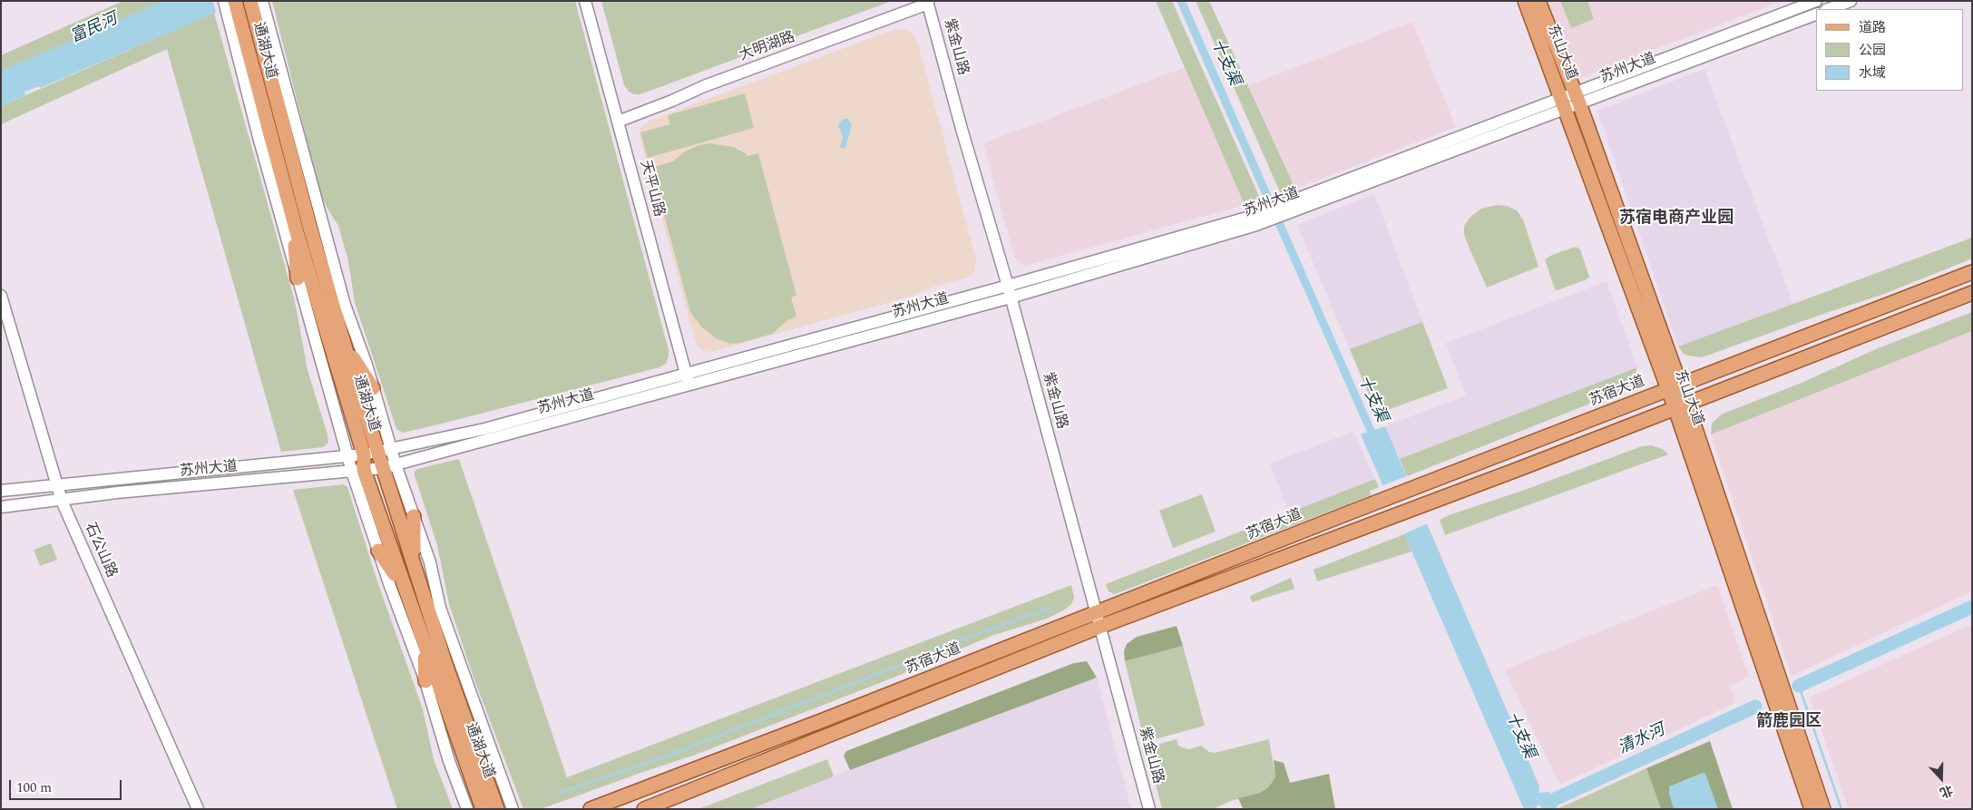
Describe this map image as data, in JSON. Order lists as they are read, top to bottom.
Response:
{
  "streets": {
    "main road": ["通湖大道", "东山大道", "苏宿大道"],
    "street": [
      "大明湖路",
      "紫金山路",
      "苏州大道",
      "天平山路",
      "石公山路"
    ]
  },
  "crossings": [
    ["大明湖路", "紫金山路"],
    ["大明湖路", "天平山路"],
    ["紫金山路", "苏州大道"],
    ["紫金山路", "苏宿大道"],
    ["通湖大道", "苏州大道"],
    ["东山大道", "苏州大道"],
    ["东山大道", "苏宿大道"],
    ["苏州大道", "天平山路"],
    ["苏州大道", "石公山路"]
  ],
  "districts": ["苏宿电商产业园", "箭鹿园区"],
  "water": ["富民河", "十支渠", "清水河"],
  "legend": ["道路", "公园", "水域"],
  "scale_bar": "100 m",
  "north": "bottom"
}
